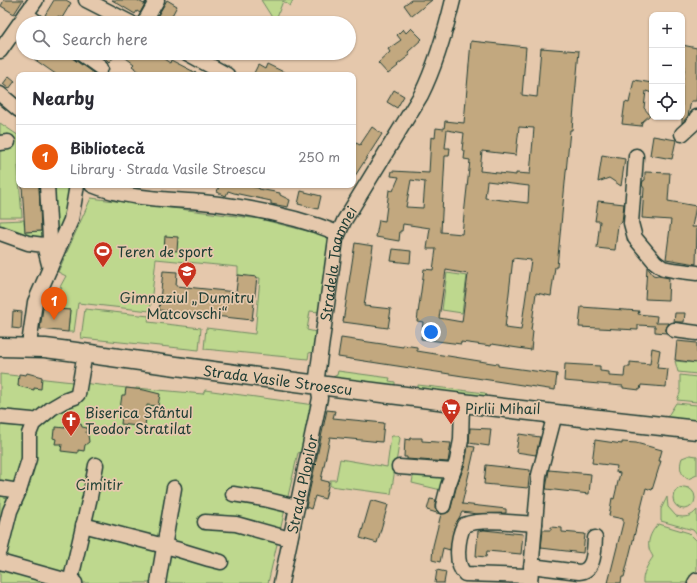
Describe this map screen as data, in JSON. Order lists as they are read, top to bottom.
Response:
{
  "streets": {
    "main road": ["Strada Vasile Stroescu"],
    "street": ["Stradela Toamnei", "Strada Plopilor"]
  },
  "crossings": [
    ["Stradela Toamnei", "Strada Vasile Stroescu"],
    ["Stradela Toamnei", "Strada Plopilor"],
    ["Strada Vasile Stroescu", "Strada Plopilor"]
  ],
  "parks": ["Cimitir"],
  "places": {
    "sports": ["Teren de sport"],
    "school or university": ["Gimnaziul „Dumitru Matcovschi“"],
    "supermarket": ["Pirlii Mihail"],
    "church": ["Biserica Sfântul Teodor Stratilat"]
  },
  "page": {
    "map_buttons": ["+", "−"],
    "search": "Search here",
    "heading": "Nearby",
    "list": [
      {
        "mark": "1",
        "name": "Bibliotecă",
        "note": "Library · Strada Vasile Stroescu",
        "value": "250 m"
      }
    ],
    "pins": "1"
  }
}
